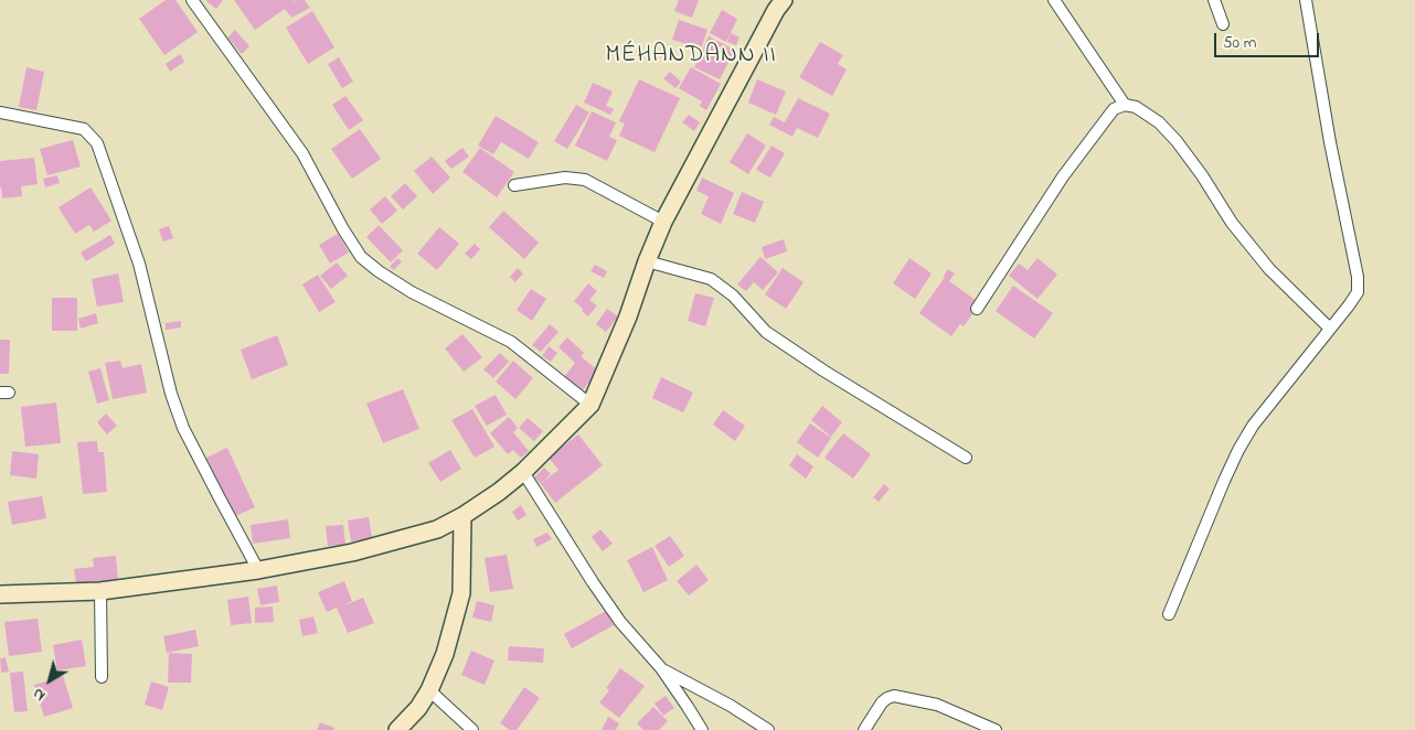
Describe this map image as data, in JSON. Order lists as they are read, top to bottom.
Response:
{
  "districts": ["MÉHANDANN II"],
  "scale_bar": "50 m",
  "north": "bottom left"
}
